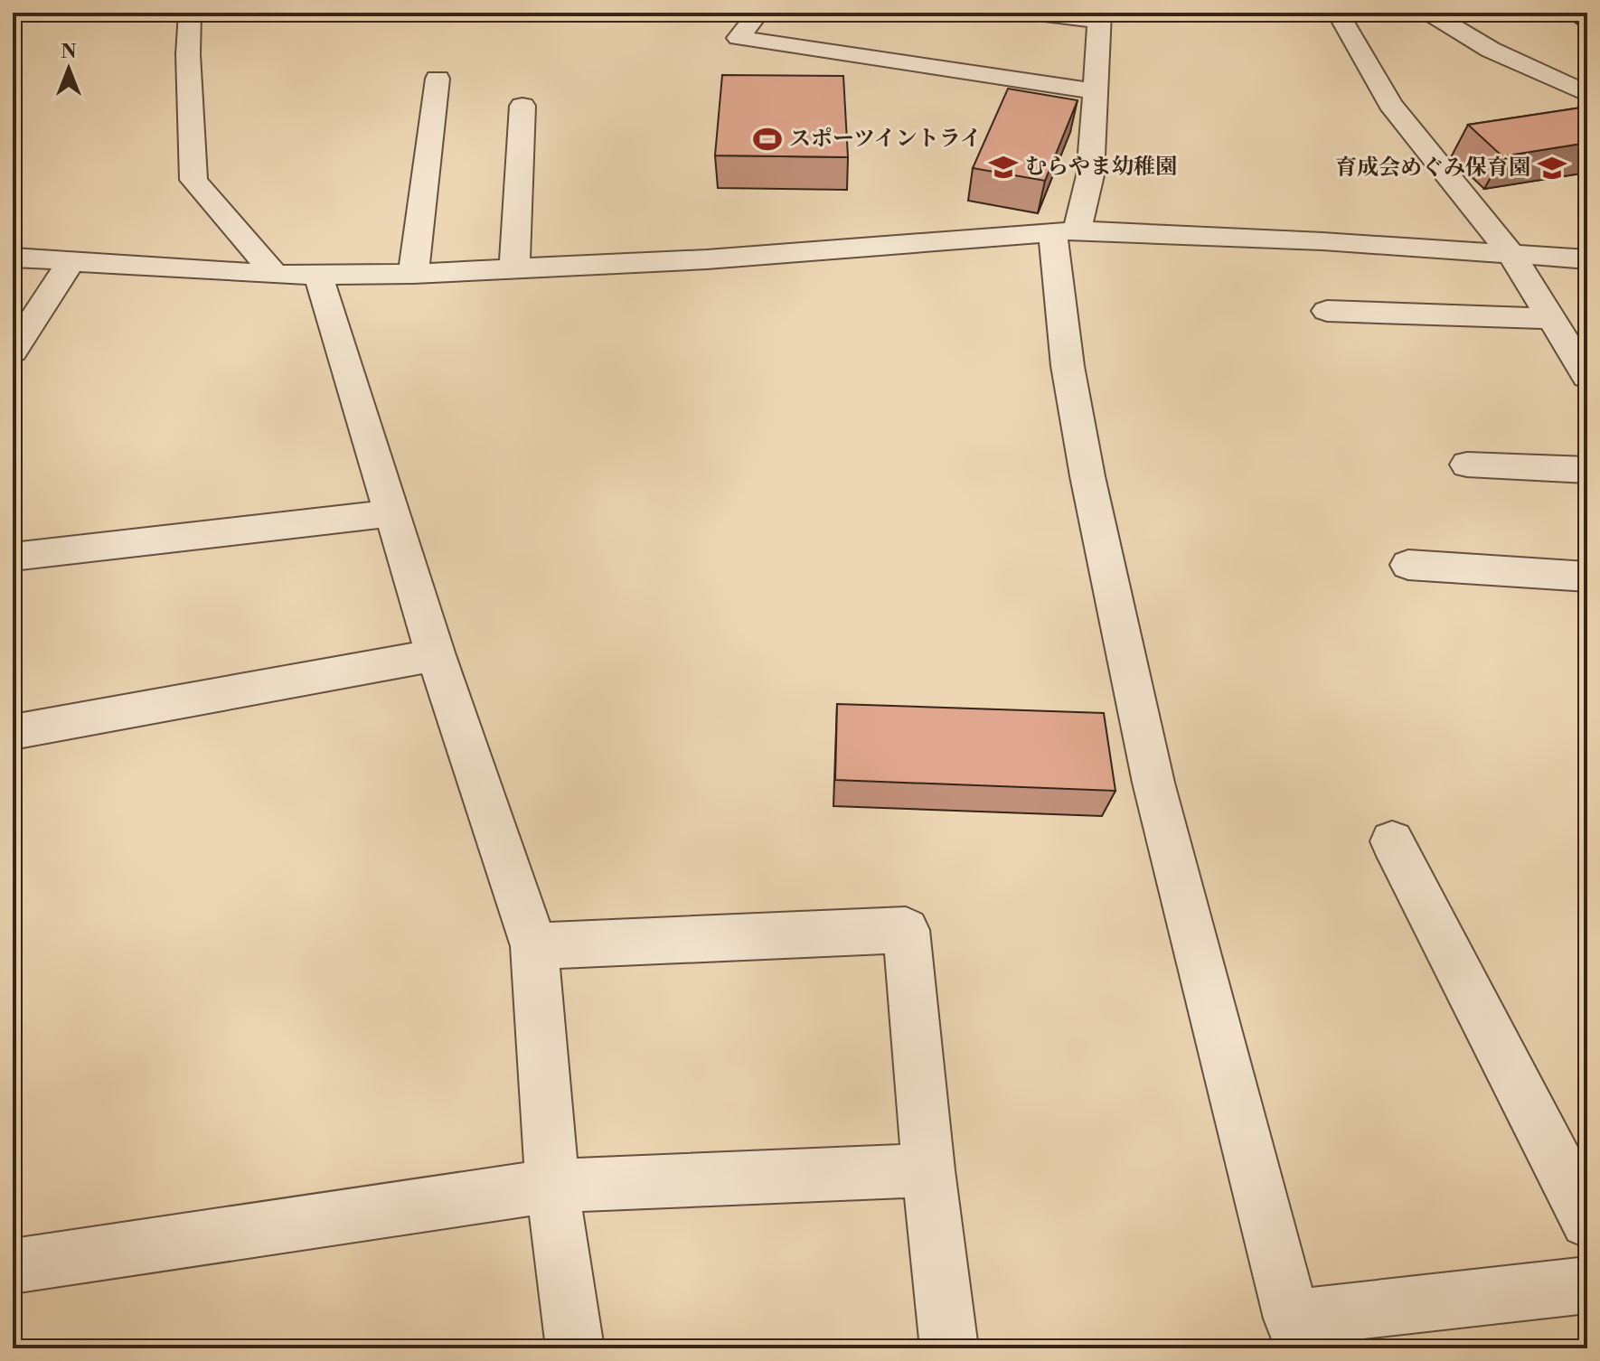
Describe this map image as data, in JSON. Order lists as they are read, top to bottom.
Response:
{
  "places": {
    "sports": ["スポーツイントライ"],
    "school or university": ["むらやま幼稚園", "育成会めぐみ保育園"]
  },
  "north": "top"
}
